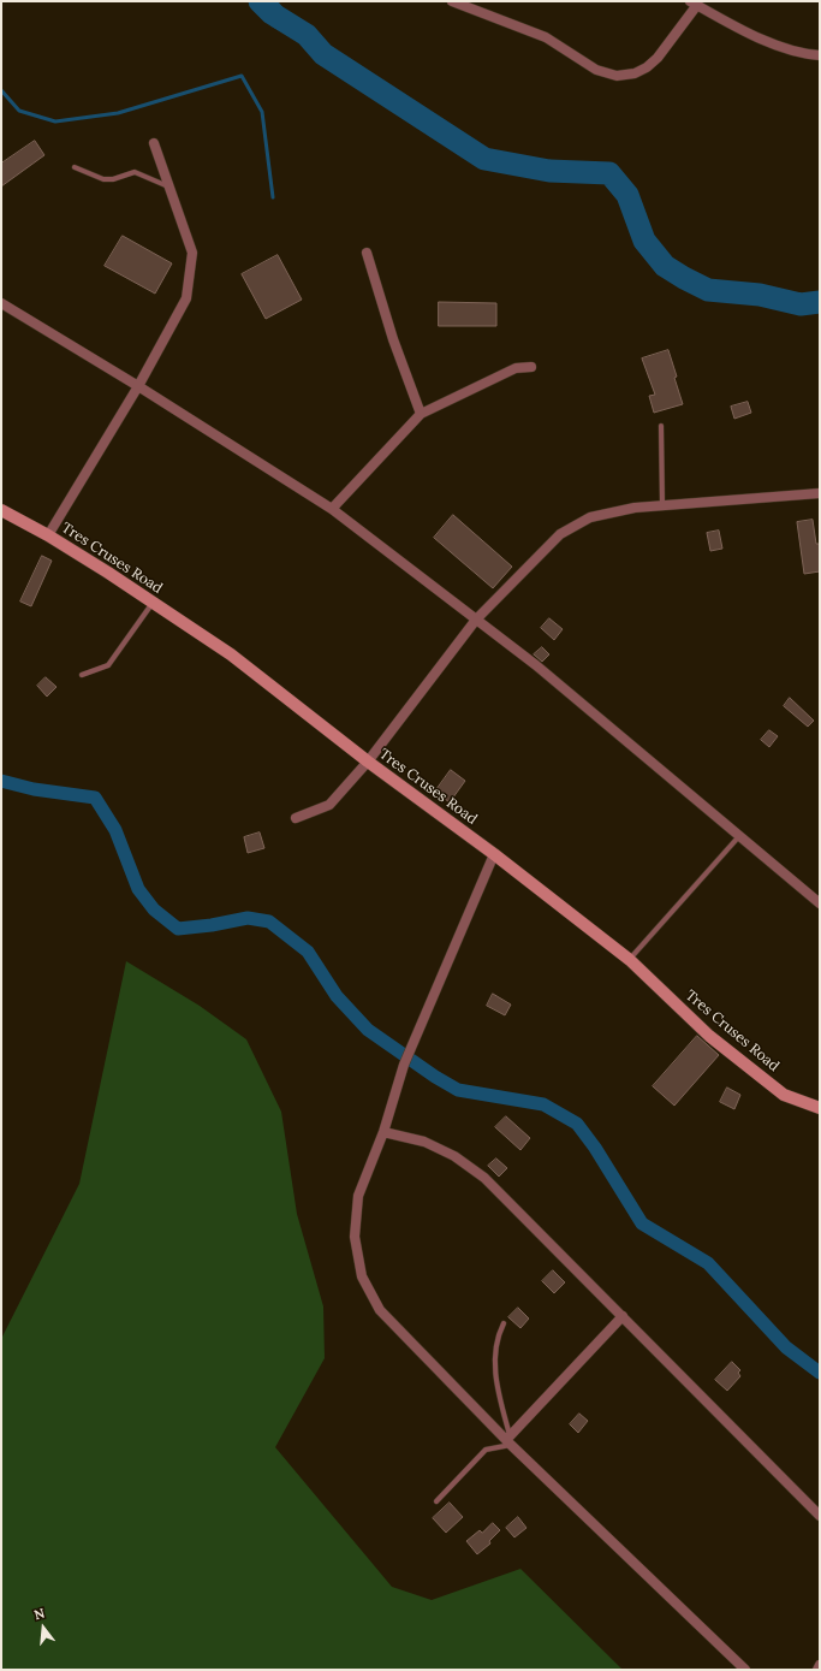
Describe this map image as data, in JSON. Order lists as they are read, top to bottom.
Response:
{
  "streets": {
    "main road": ["Tres Cruses Road"]
  },
  "north": "top"
}
